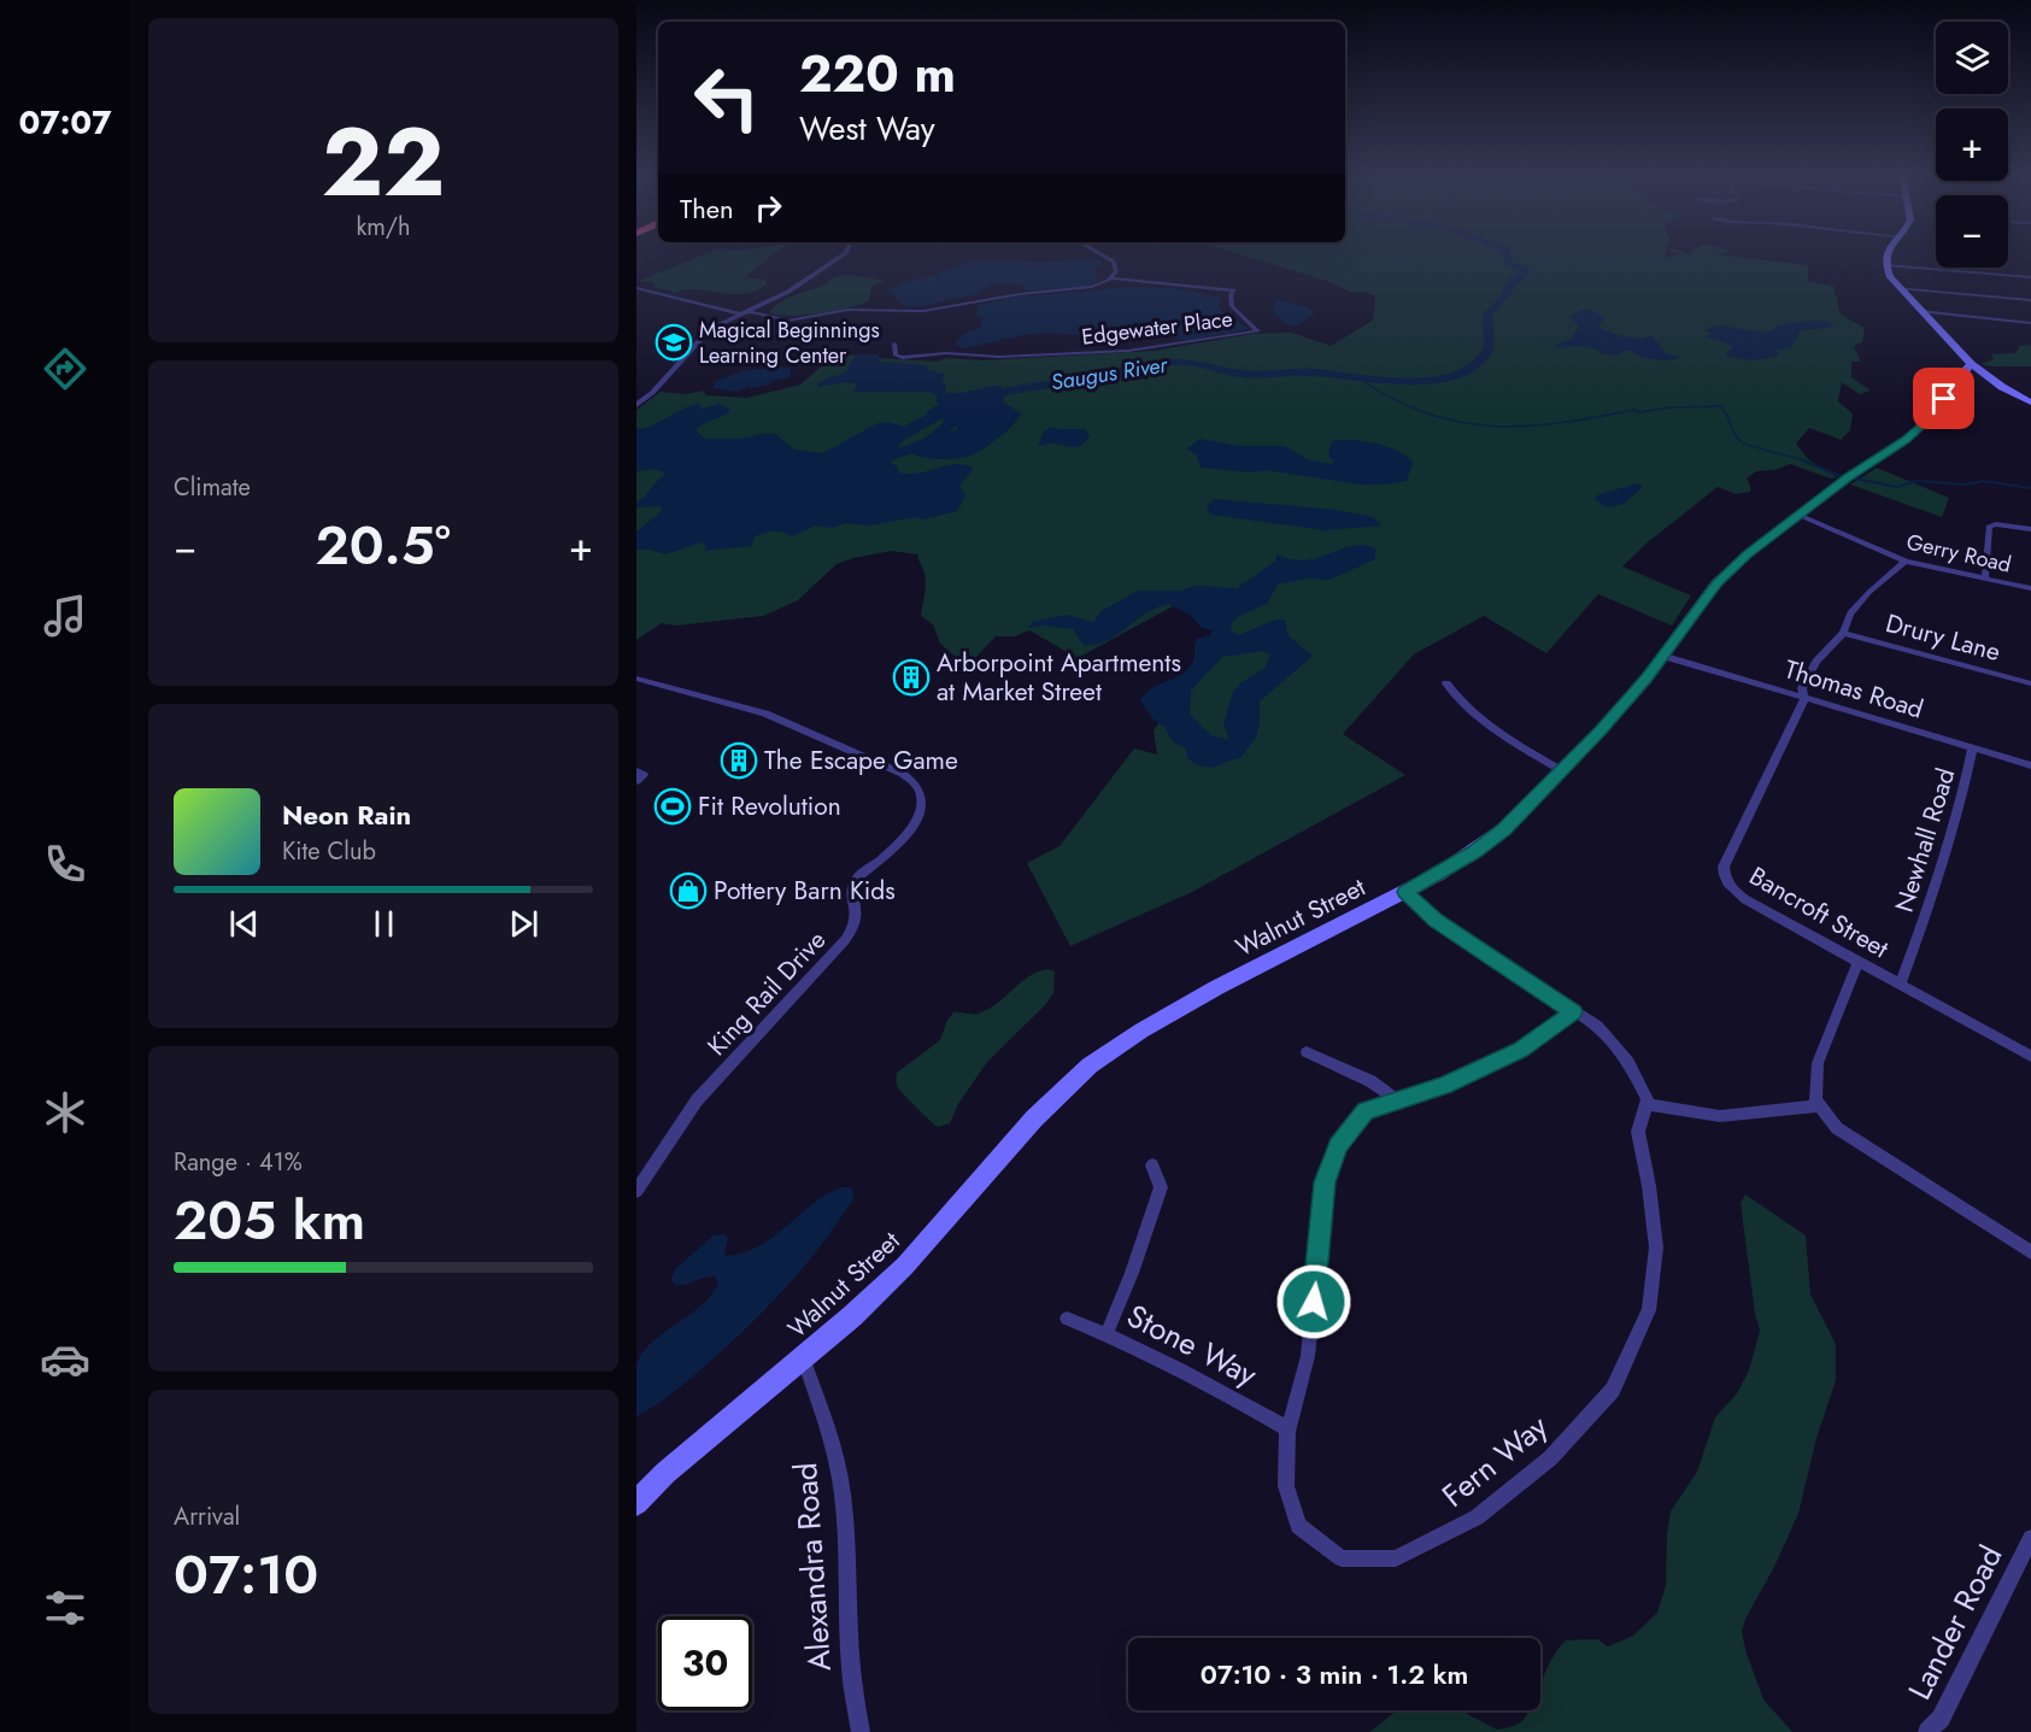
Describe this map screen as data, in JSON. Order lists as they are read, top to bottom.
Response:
{
  "streets": {
    "main road": ["Walnut Street"],
    "street": [
      "Edgewater Place",
      "Gerry Road",
      "Drury Lane",
      "Thomas Road",
      "Newhall Road",
      "Bancroft Street",
      "King Rail Drive",
      "Stone Way",
      "Fern Way",
      "Alexandra Road",
      "Lander Road"
    ]
  },
  "crossings": [
    ["Gerry Road", "Walnut Street"],
    ["Thomas Road", "Newhall Road"],
    ["Thomas Road", "Bancroft Street"],
    ["Thomas Road", "Walnut Street"],
    ["Newhall Road", "Bancroft Street"],
    ["Walnut Street", "Alexandra Road"],
    ["Stone Way", "Fern Way"]
  ],
  "water": ["Saugus River"],
  "places": {
    "school or university": ["Magical Beginnings Learning Center"],
    "building": ["Arborpoint Apartments at Market Street", "The Escape Game"],
    "sports": ["Fit Revolution"],
    "shop": ["Pottery Barn Kids"]
  },
  "page": {
    "tabs": "07:07",
    "tile": [
      ["22", "km/h"],
      "Climate",
      ["Range · 41%", "205 km"],
      ["Arrival", "07:10"]
    ],
    "map_buttons": ["+", "−"],
    "turn": ["220 m", "West Way"],
    "then": "Then",
    "heat": ["−", "20.5°", "+"],
    "song": ["Neon Rain", "Kite Club"],
    "limit": "30",
    "trip": "07:10 · 3 min · 1.2 km"
  }
}
